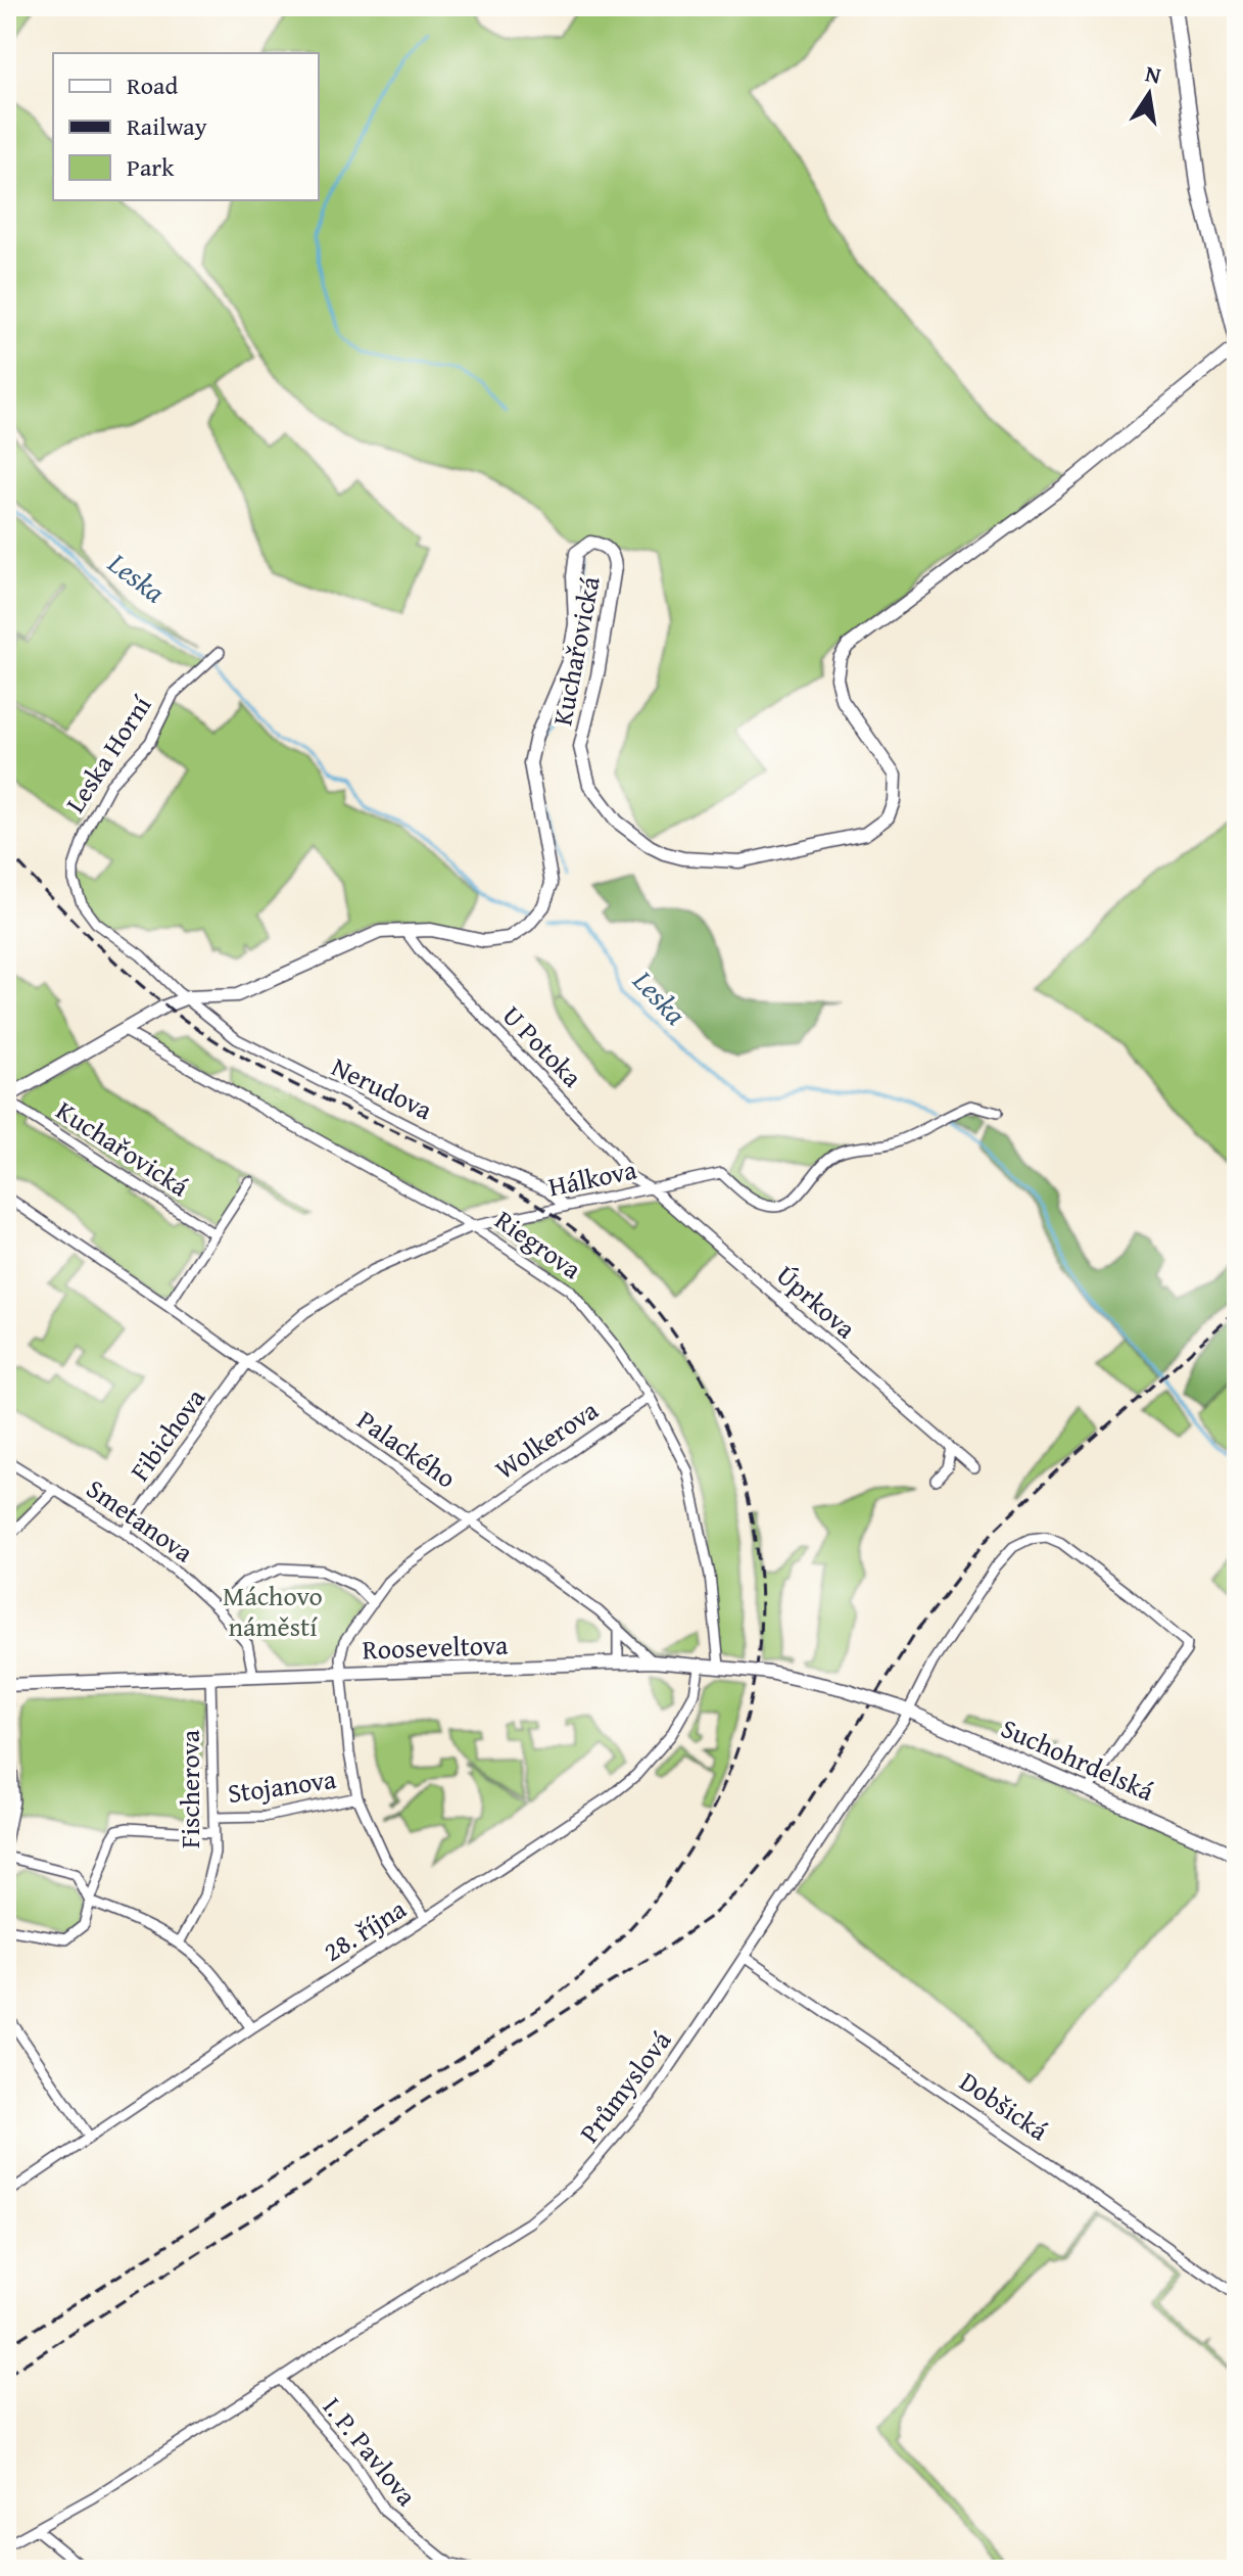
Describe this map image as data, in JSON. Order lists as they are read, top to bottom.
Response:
{
  "streets": {
    "street": [
      "Kuchařovická",
      "Leska Horní",
      "U Potoka",
      "Nerudova",
      "Hálkova",
      "Riegrova",
      "Úprkova",
      "Fibichova",
      "Wolkerova",
      "Palackého",
      "Smetanova",
      "Rooseveltova",
      "Suchohrdelská",
      "Stojanova",
      "Fischerova",
      "28. října",
      "Průmyslová",
      "Dobšická",
      "I. P. Pavlova"
    ]
  },
  "crossings": [
    ["Kuchařovická", "Leska Horní"],
    ["Kuchařovická", "U Potoka"],
    ["Kuchařovická", "Nerudova"],
    ["Kuchařovická", "Riegrova"],
    ["Leska Horní", "Nerudova"],
    ["U Potoka", "Hálkova"],
    ["U Potoka", "Úprkova"],
    ["Nerudova", "Hálkova"],
    ["Hálkova", "Riegrova"],
    ["Hálkova", "Úprkova"],
    ["Hálkova", "Fibichova"],
    ["Hálkova", "Palackého"],
    ["Riegrova", "Wolkerova"],
    ["Riegrova", "Rooseveltova"],
    ["Fibichova", "Palackého"],
    ["Fibichova", "Smetanova"],
    ["Wolkerova", "Palackého"],
    ["Wolkerova", "Rooseveltova"],
    ["Wolkerova", "Stojanova"],
    ["Wolkerova", "28. října"],
    ["Palackého", "Rooseveltova"],
    ["Smetanova", "Rooseveltova"],
    ["Rooseveltova", "Suchohrdelská"],
    ["Rooseveltova", "Fischerova"],
    ["Rooseveltova", "28. října"],
    ["Suchohrdelská", "Průmyslová"],
    ["Stojanova", "Fischerova"],
    ["Průmyslová", "Dobšická"],
    ["Průmyslová", "I. P. Pavlova"]
  ],
  "water": ["Leska"],
  "parks": ["Máchovo náměstí"],
  "legend": ["Road", "Railway", "Park"],
  "north": "top"
}
